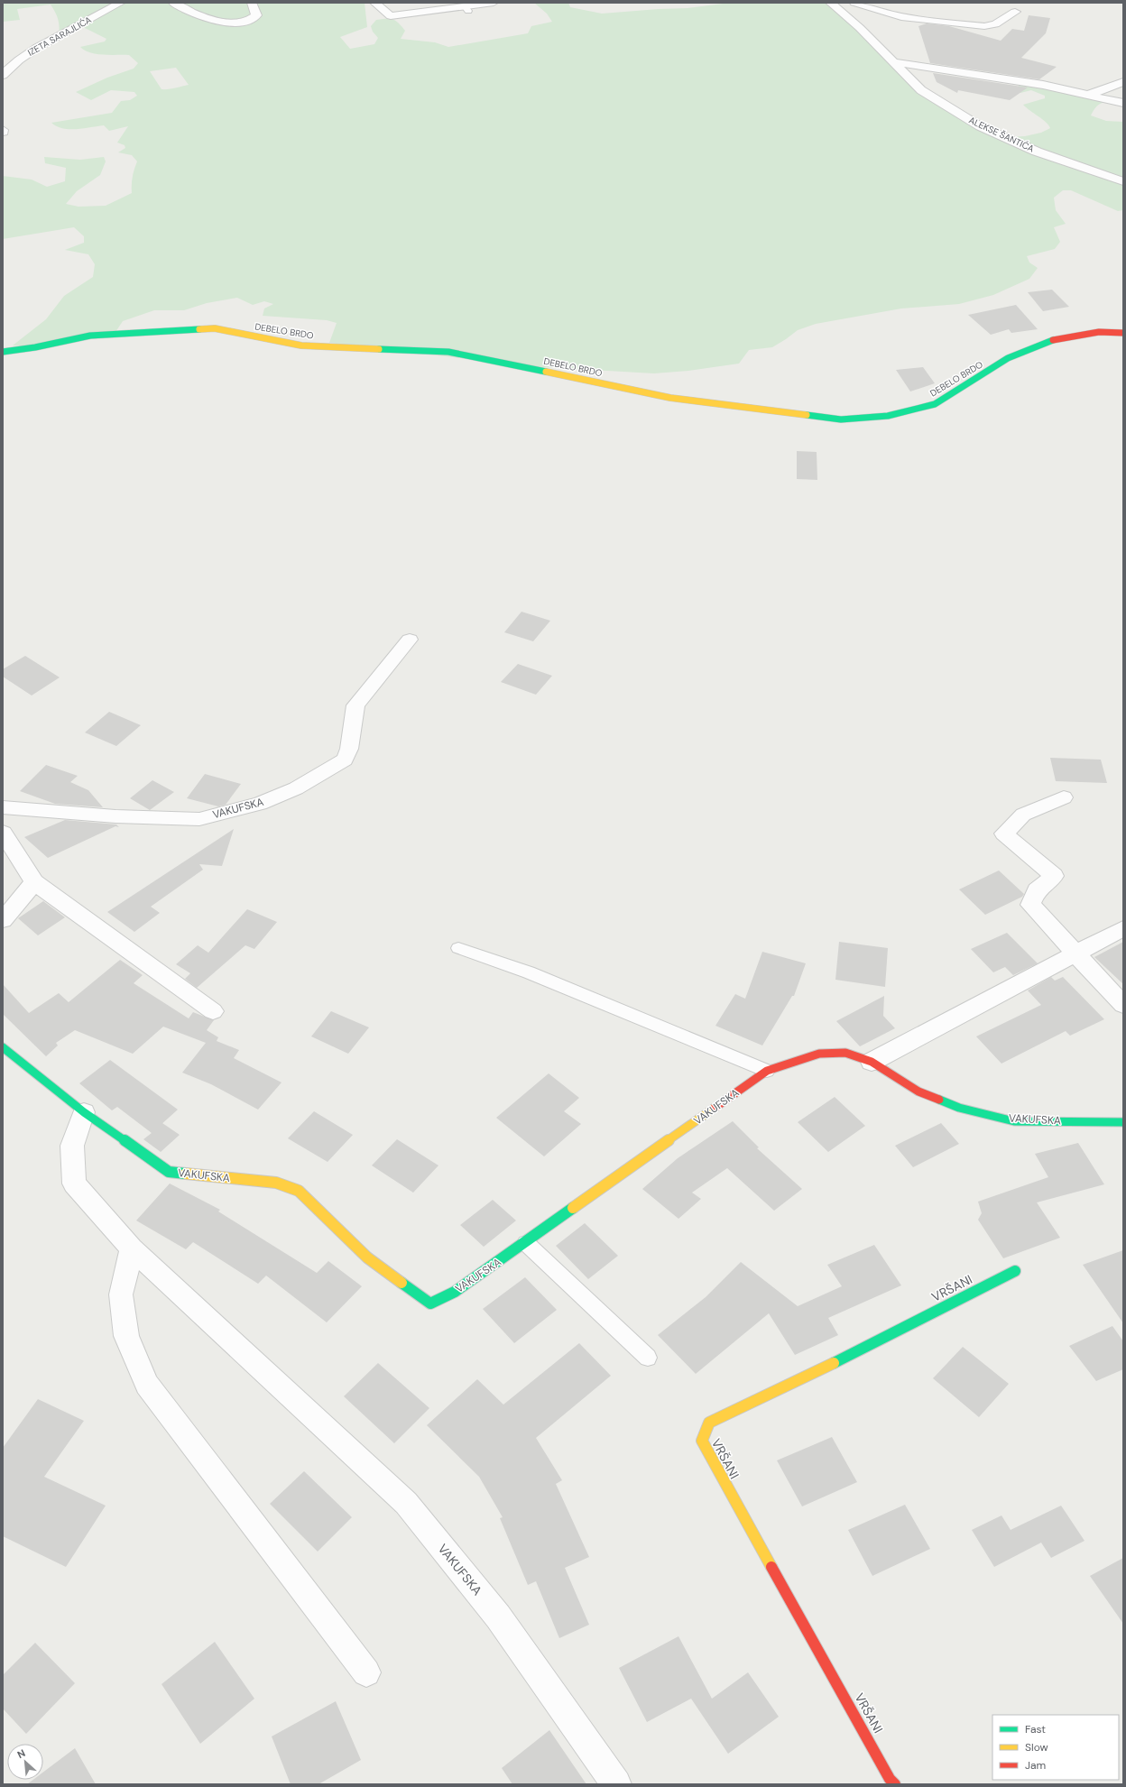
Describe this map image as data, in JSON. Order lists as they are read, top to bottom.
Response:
{
  "streets": {
    "street": [
      "IZETA SARAJLIĆA",
      "ALEKSE ŠANTIĆA",
      "DEBELO BRDO",
      "VAKUFSKA",
      "VRŠANI"
    ]
  },
  "legend": ["Fast", "Slow", "Jam"],
  "north": "top left"
}
